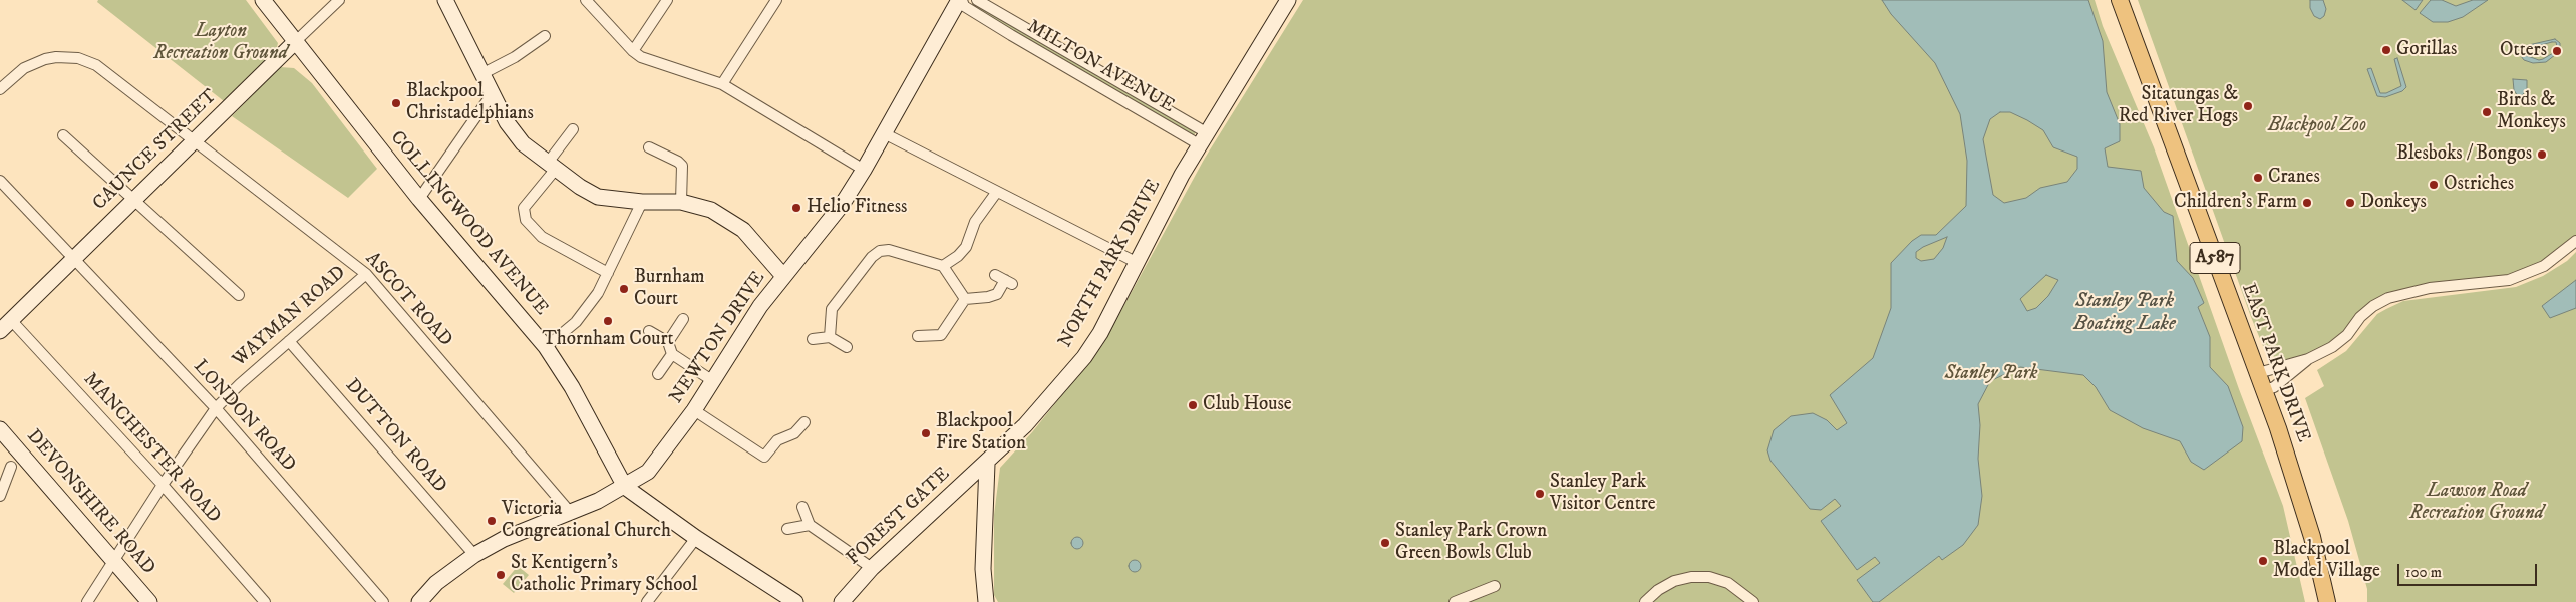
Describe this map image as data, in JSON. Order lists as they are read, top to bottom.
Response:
{
  "streets": {
    "main road": ["A587", "EAST PARK DRIVE"],
    "street": [
      "MILTON AVENUE",
      "CAUNCE STREET",
      "COLLINGWOOD AVENUE",
      "NORTH PARK DRIVE",
      "ASCOT ROAD",
      "WAYMAN ROAD",
      "NEWTON DRIVE",
      "LONDON ROAD",
      "DUTTON ROAD",
      "MANCHESTER ROAD",
      "DEVONSHIRE ROAD",
      "FOREST GATE"
    ]
  },
  "crossings": [
    ["MILTON AVENUE", "NORTH PARK DRIVE"],
    ["MILTON AVENUE", "NEWTON DRIVE"],
    ["CAUNCE STREET", "COLLINGWOOD AVENUE"],
    ["CAUNCE STREET", "ASCOT ROAD"],
    ["CAUNCE STREET", "LONDON ROAD"],
    ["CAUNCE STREET", "MANCHESTER ROAD"],
    ["COLLINGWOOD AVENUE", "NEWTON DRIVE"],
    ["NORTH PARK DRIVE", "FOREST GATE"],
    ["ASCOT ROAD", "WAYMAN ROAD"],
    ["ASCOT ROAD", "NEWTON DRIVE"],
    ["WAYMAN ROAD", "LONDON ROAD"],
    ["WAYMAN ROAD", "DUTTON ROAD"],
    ["WAYMAN ROAD", "MANCHESTER ROAD"],
    ["WAYMAN ROAD", "DEVONSHIRE ROAD"],
    ["NEWTON DRIVE", "DUTTON ROAD"]
  ],
  "water": ["Stanley Park Boating Lake"],
  "parks": [
    "Layton Recreation Ground",
    "Blackpool Zoo",
    "Stanley Park",
    "Lawson Road Recreation Ground"
  ],
  "places": [
    "Gorillas",
    "Otters",
    "Blackpool Christadelphians",
    "Sitatungas & Red River Hogs",
    "Birds & Monkeys",
    "Blesboks / Bongos",
    "Cranes",
    "Ostriches",
    "Children's Farm",
    "Donkeys",
    "Helio Fitness",
    "Burnham Court",
    "Thornham Court",
    "Club House",
    "Blackpool Fire Station",
    "Stanley Park Visitor Centre",
    "Victoria Congreational Church",
    "Stanley Park Crown Green Bowls Club",
    "Blackpool Model Village",
    "St Kentigern's Catholic Primary School"
  ],
  "scale_bar": "100 m"
}
